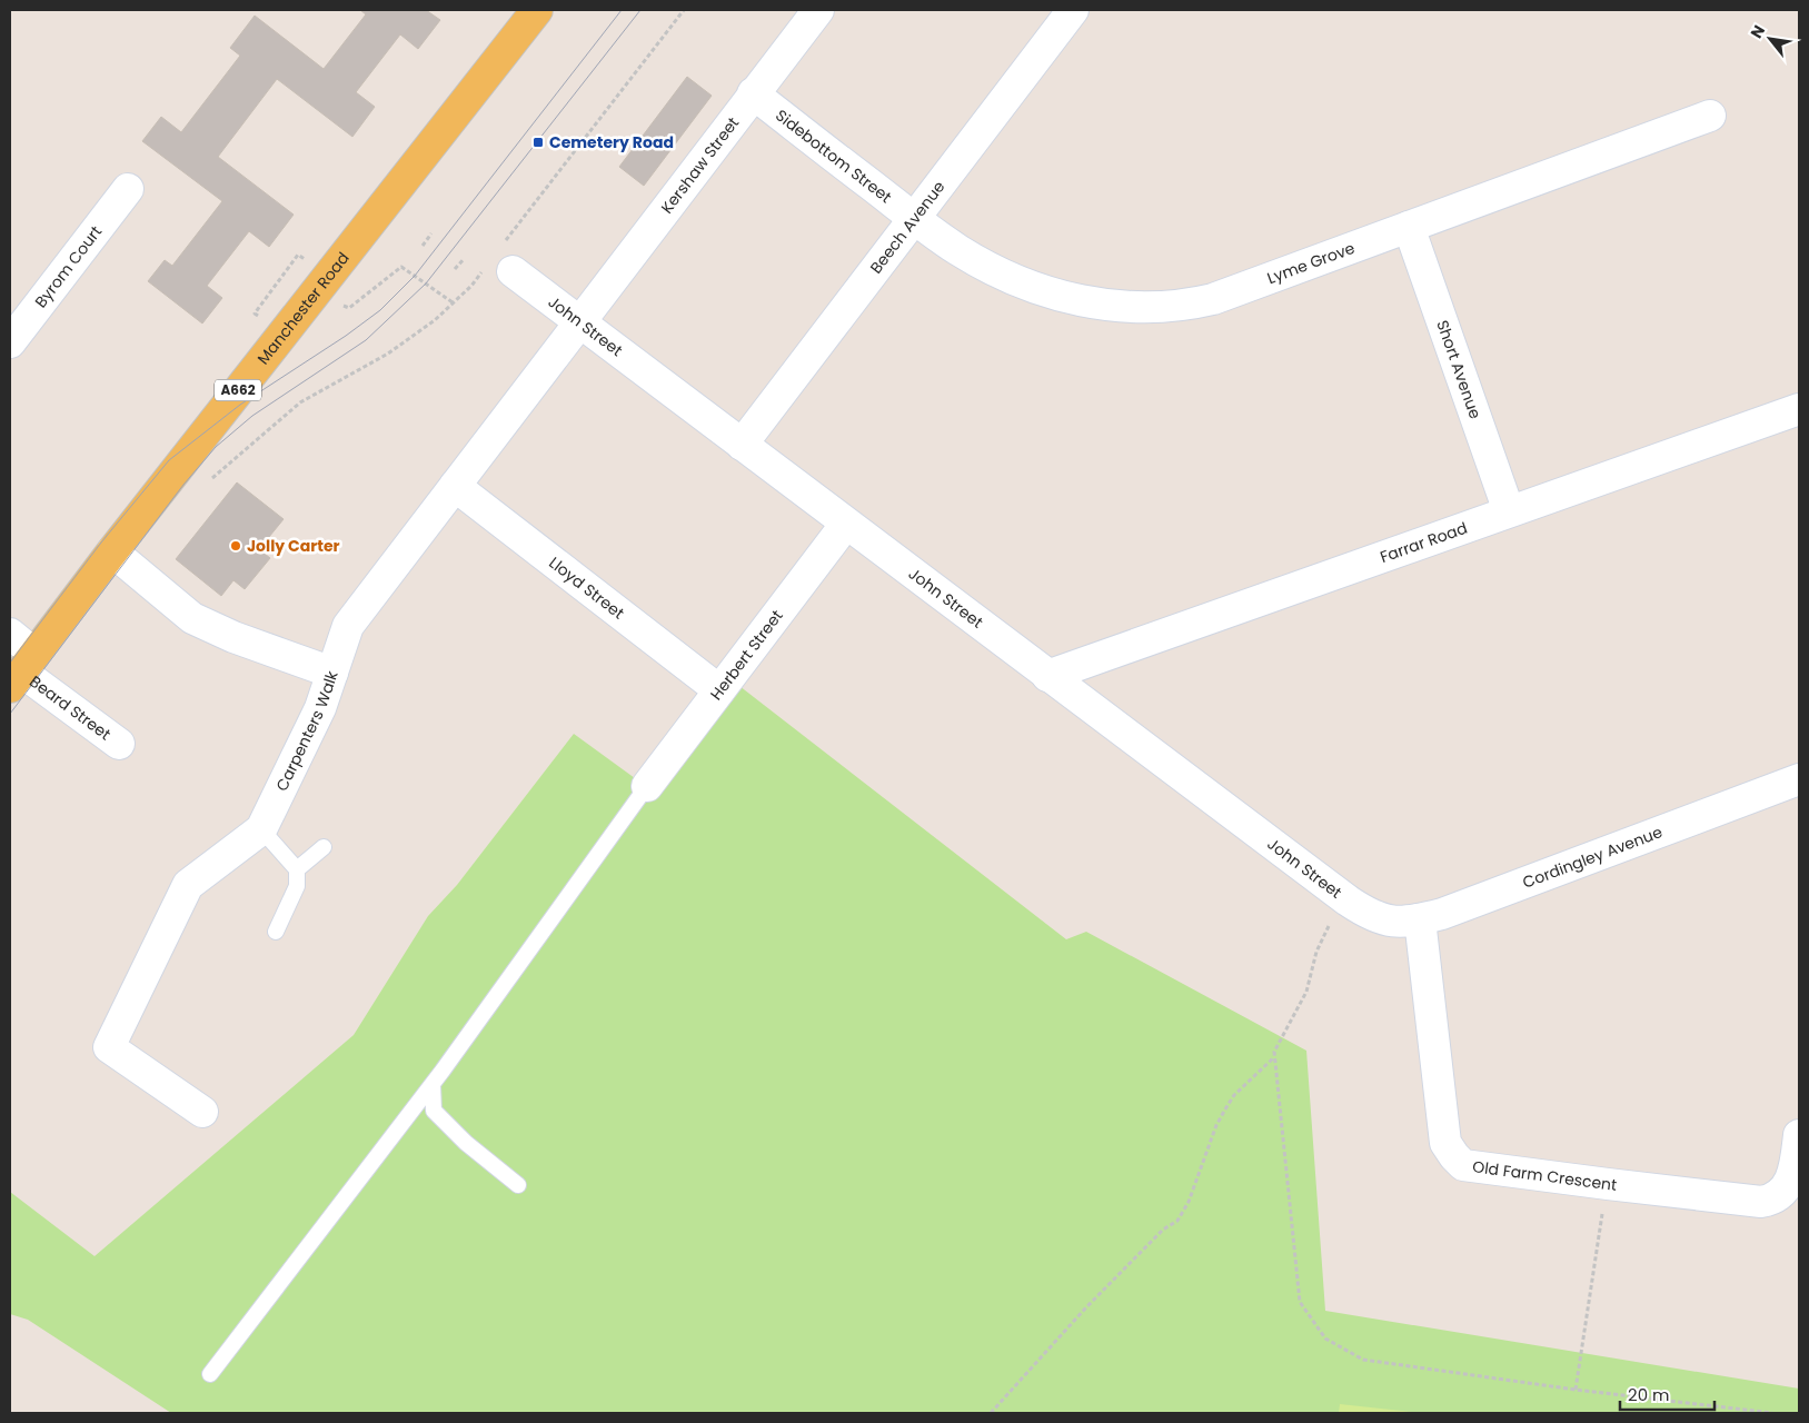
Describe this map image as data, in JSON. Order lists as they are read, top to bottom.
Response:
{
  "streets": {
    "main road": ["Manchester Road", "A662"],
    "street": [
      "Sidebottom Street",
      "Kershaw Street",
      "Beech Avenue",
      "Lyme Grove",
      "Byrom Court",
      "John Street",
      "Short Avenue",
      "Farrar Road",
      "Lloyd Street",
      "Herbert Street",
      "Beard Street",
      "Carpenters Walk",
      "Cordingley Avenue",
      "Old Farm Crescent"
    ]
  },
  "crossings": [
    ["Sidebottom Street", "Kershaw Street"],
    ["Sidebottom Street", "Beech Avenue"],
    ["Sidebottom Street", "Lyme Grove"],
    ["Kershaw Street", "John Street"],
    ["Kershaw Street", "Carpenters Walk"],
    ["Beech Avenue", "Lyme Grove"],
    ["Beech Avenue", "John Street"],
    ["Lyme Grove", "Short Avenue"],
    ["Manchester Road", "Beard Street"],
    ["John Street", "Farrar Road"],
    ["John Street", "Herbert Street"],
    ["John Street", "Carpenters Walk"],
    ["John Street", "Cordingley Avenue"],
    ["Short Avenue", "Farrar Road"],
    ["Lloyd Street", "Herbert Street"],
    ["Lloyd Street", "Carpenters Walk"],
    ["Cordingley Avenue", "Old Farm Crescent"]
  ],
  "places": {
    "transit": ["Cemetery Road"],
    "other": ["Jolly Carter"]
  },
  "scale_bar": "20 m",
  "north": "top left"
}
